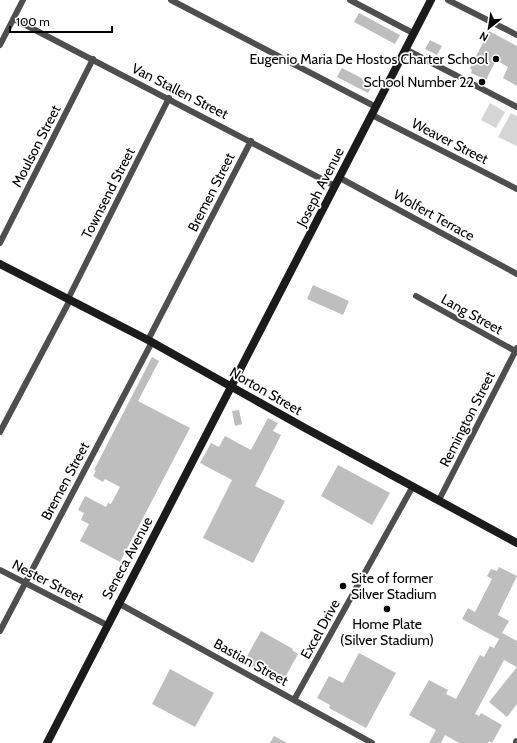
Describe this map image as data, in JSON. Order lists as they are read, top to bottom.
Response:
{
  "streets": {
    "main road": ["Joseph Avenue", "Norton Street", "Seneca Avenue"],
    "street": [
      "Van Stallen Street",
      "Weaver Street",
      "Moulson Street",
      "Bremen Street",
      "Townsend Street",
      "Wolfert Terrace",
      "Lang Street",
      "Remington Street",
      "Nester Street",
      "Excel Drive",
      "Bastian Street"
    ]
  },
  "crossings": [
    ["Van Stallen Street", "Moulson Street"],
    ["Van Stallen Street", "Joseph Avenue"],
    ["Van Stallen Street", "Bremen Street"],
    ["Van Stallen Street", "Townsend Street"],
    ["Weaver Street", "Joseph Avenue"],
    ["Joseph Avenue", "Wolfert Terrace"],
    ["Joseph Avenue", "Norton Street"],
    ["Joseph Avenue", "Seneca Avenue"],
    ["Bremen Street", "Norton Street"],
    ["Bremen Street", "Nester Street"],
    ["Townsend Street", "Norton Street"],
    ["Lang Street", "Remington Street"],
    ["Norton Street", "Remington Street"],
    ["Norton Street", "Seneca Avenue"],
    ["Norton Street", "Excel Drive"],
    ["Seneca Avenue", "Nester Street"],
    ["Seneca Avenue", "Bastian Street"],
    ["Excel Drive", "Bastian Street"]
  ],
  "places": [
    "Eugenio Maria De Hostos Charter School",
    "School Number 22",
    "Site of former Silver Stadium",
    "Home Plate (Silver Stadium)"
  ],
  "scale_bar": "100 m",
  "north": "bottom left"
}
